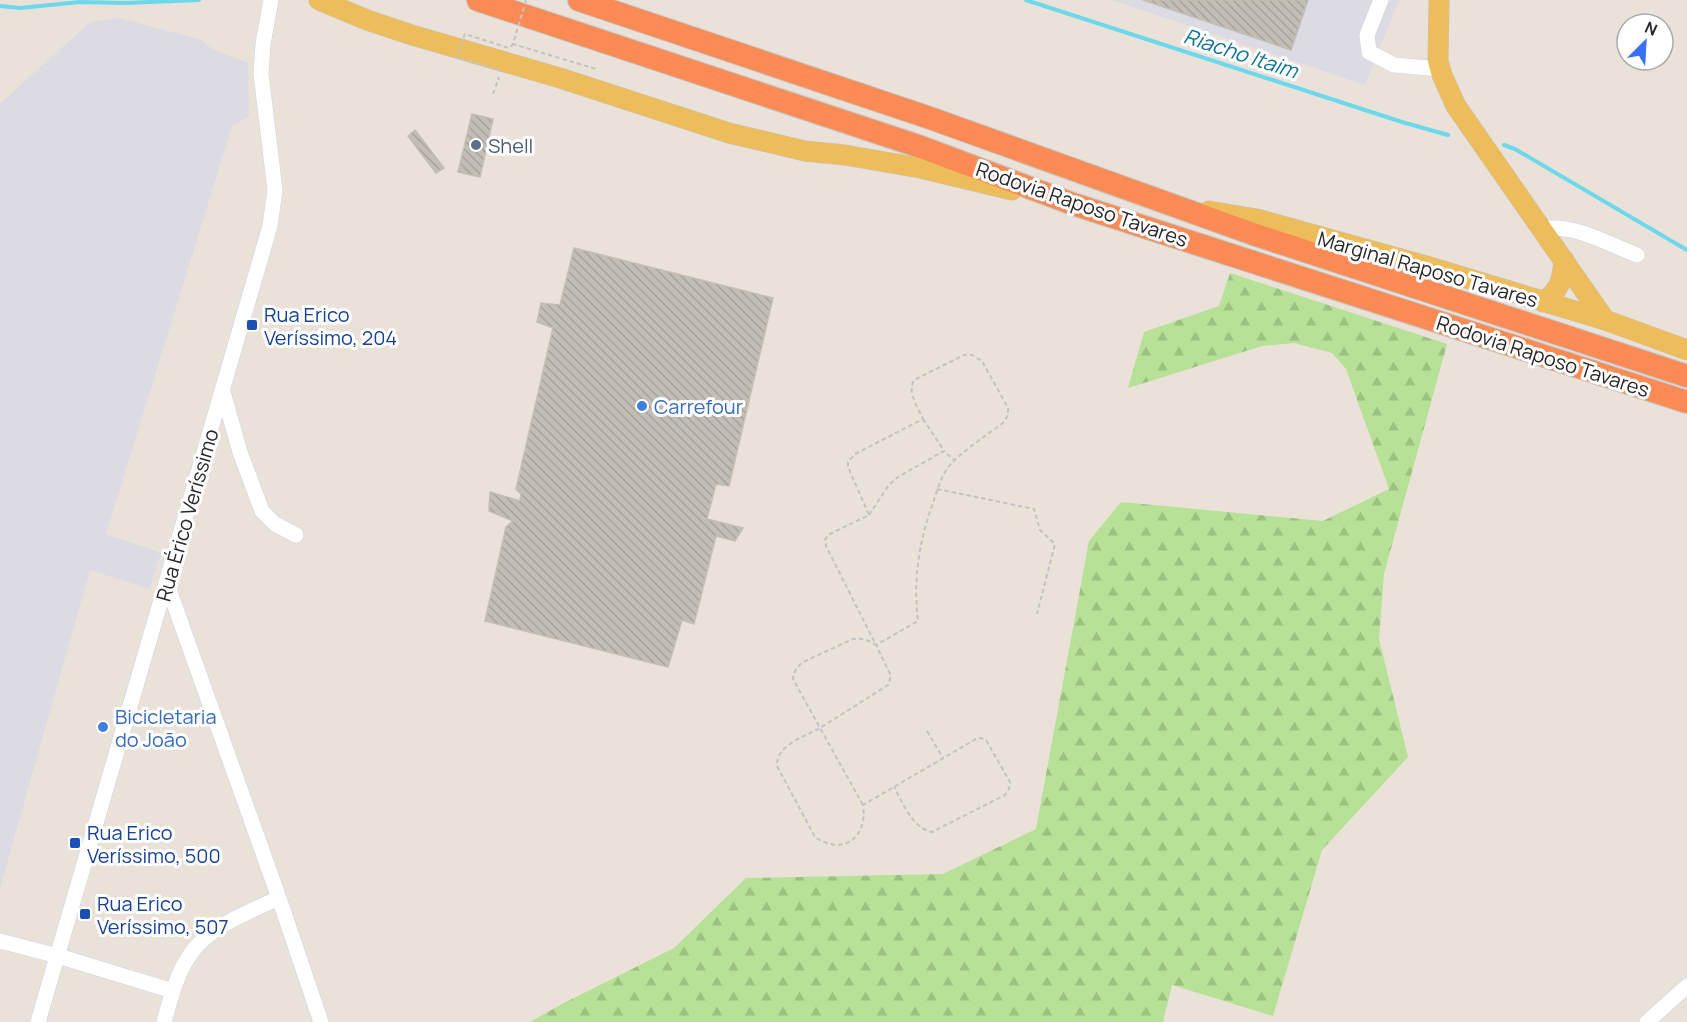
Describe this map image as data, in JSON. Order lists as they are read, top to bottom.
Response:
{
  "streets": {
    "highway": ["Rodovia Raposo Tavares"],
    "main road": ["Marginal Raposo Tavares"],
    "street": ["Rua Érico Veríssimo"]
  },
  "crossings": [
    ["Rodovia Raposo Tavares", "Marginal Raposo Tavares"]
  ],
  "water": ["Riacho Itaim"],
  "places": {
    "other": ["Shell", "Carrefour", "Bicicletaria do João"],
    "transit": ["Rua Erico Veríssimo, 204", "Rua Erico Veríssimo, 500", "Rua Erico Veríssimo, 507"]
  },
  "north": "top right"
}
